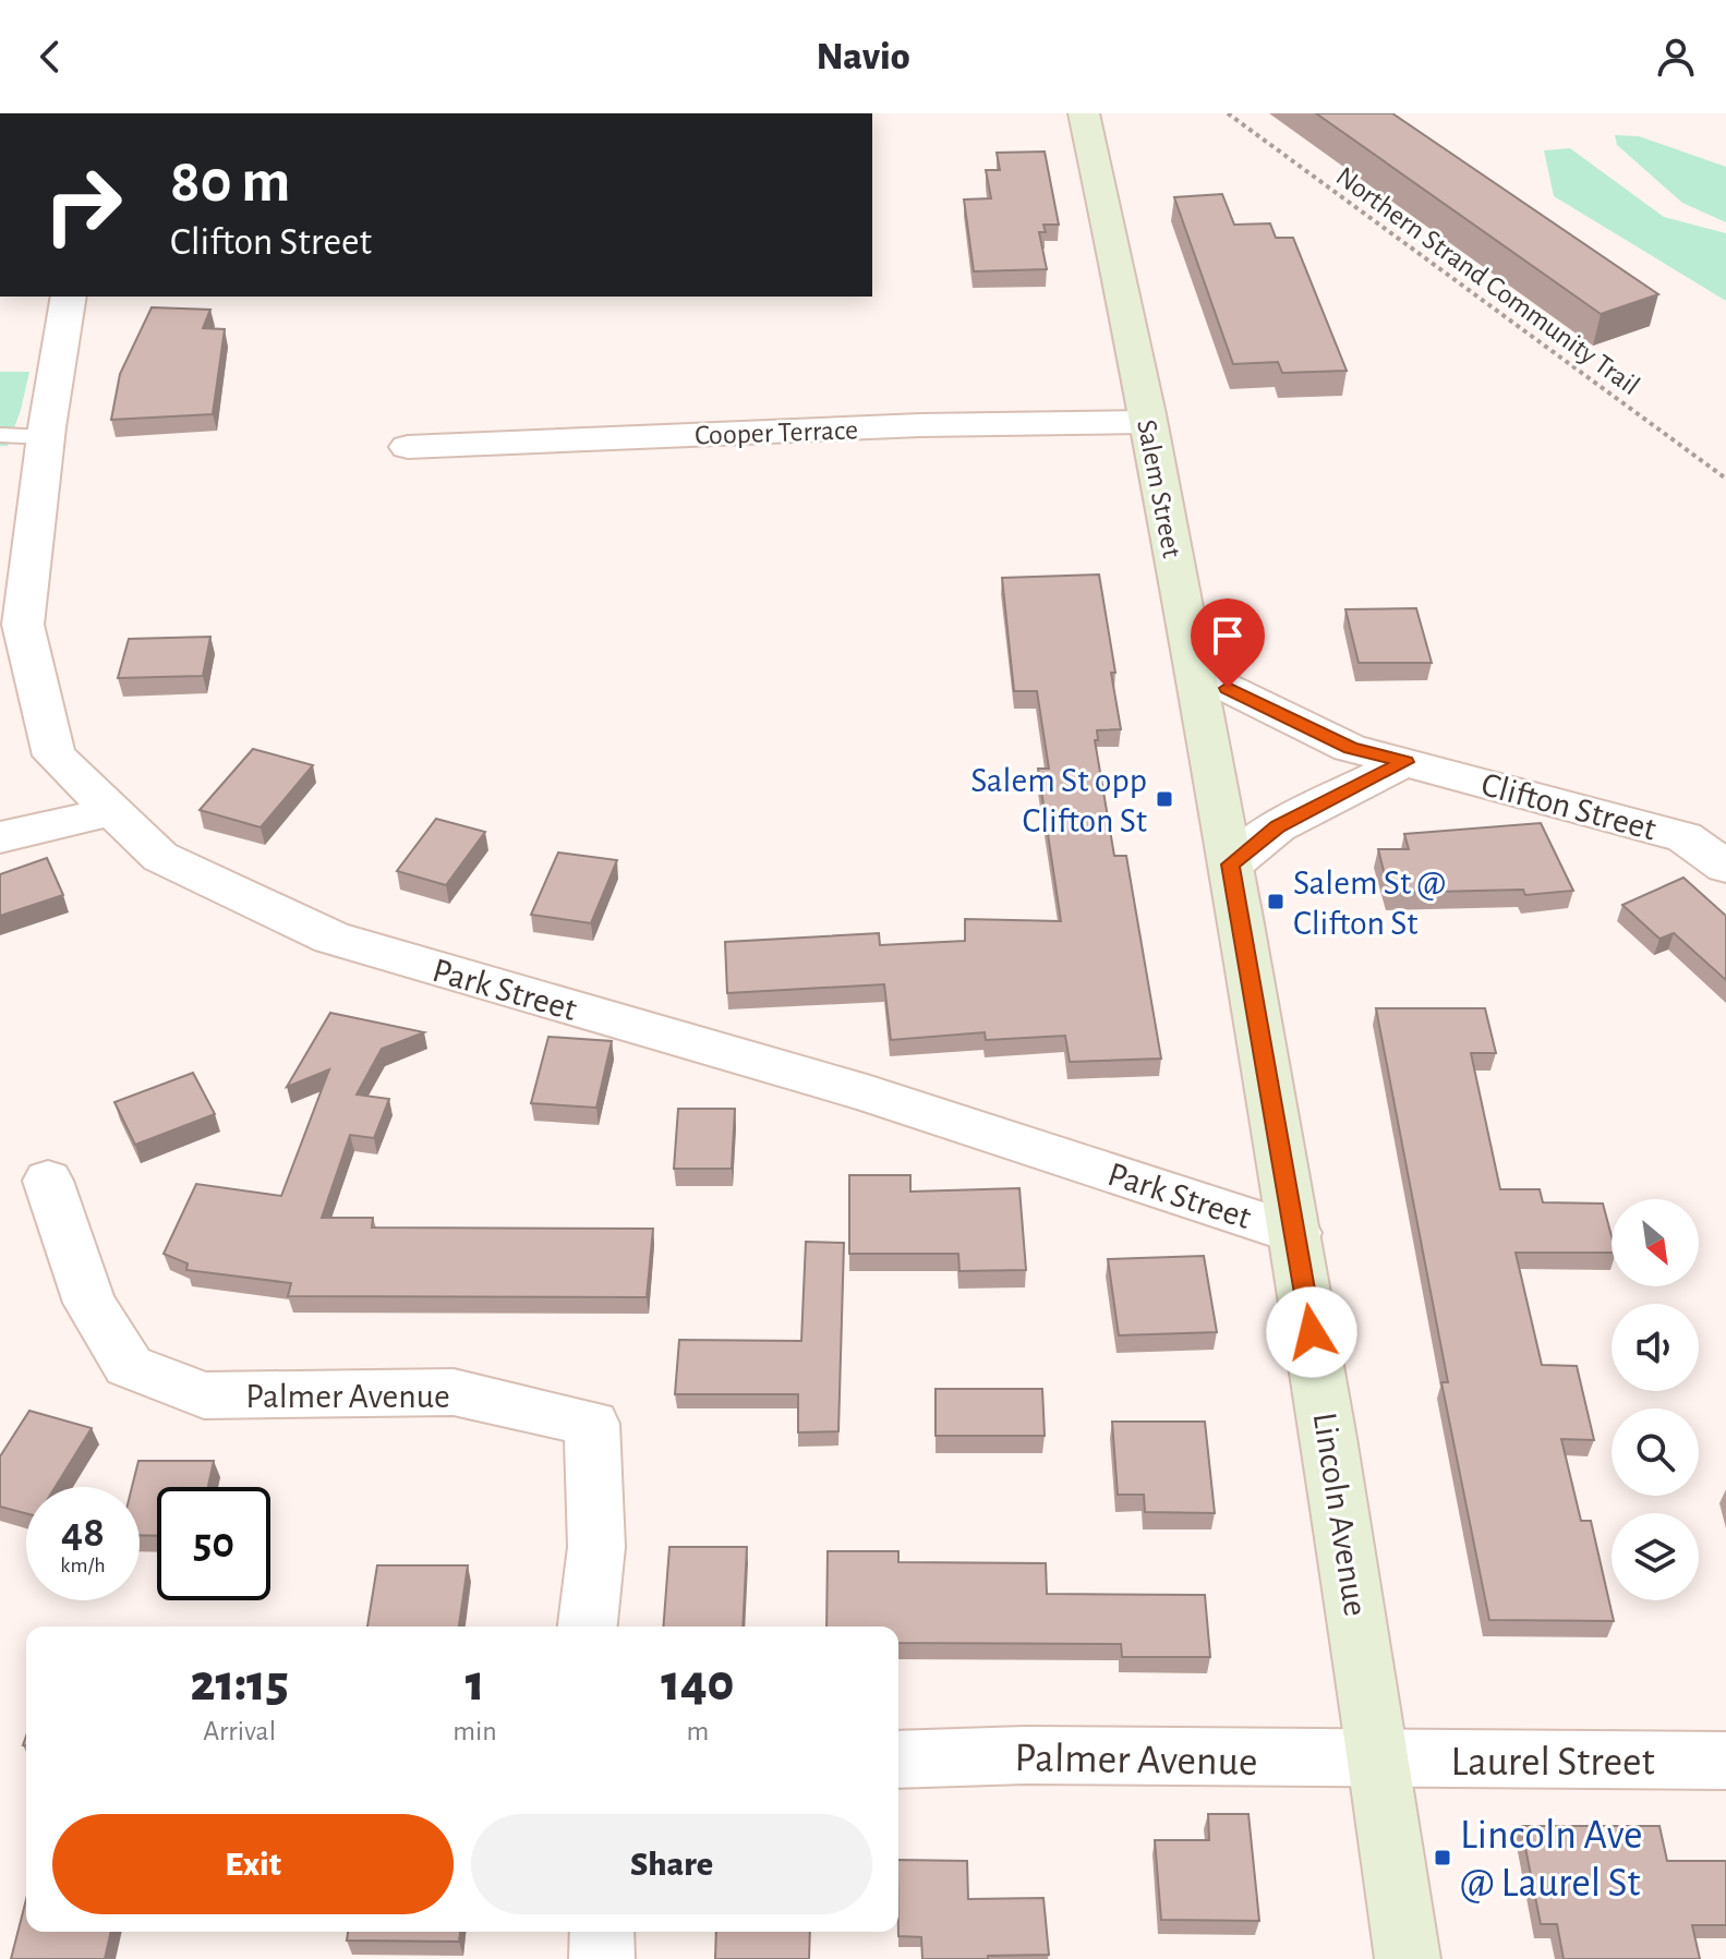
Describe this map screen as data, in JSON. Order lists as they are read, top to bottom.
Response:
{
  "streets": {
    "main road": ["Salem Street", "Lincoln Avenue"],
    "street": [
      "Cooper Terrace",
      "Clifton Street",
      "Park Street",
      "Palmer Avenue",
      "Laurel Street"
    ],
    "path": ["Northern Strand Community Trail"]
  },
  "crossings": [
    ["Cooper Terrace", "Salem Street"],
    ["Salem Street", "Clifton Street"],
    ["Salem Street", "Lincoln Avenue"],
    ["Park Street", "Lincoln Avenue"],
    ["Palmer Avenue", "Lincoln Avenue"],
    ["Palmer Avenue", "Laurel Street"],
    ["Lincoln Avenue", "Laurel Street"]
  ],
  "places": {
    "transit": ["Salem St opp Clifton St", "Salem St @ Clifton St", "Lincoln Ave @ Laurel St"]
  },
  "north": "bottom right",
  "page": {
    "header": "Navio",
    "turn": ["80 m", "Clifton Street"],
    "speed": "48 km/h",
    "limit": "50",
    "eta": [
      "21:15",
      "Arrival",
      "1",
      "min",
      "140",
      "m"
    ],
    "buttons": ["Exit", "Share"]
  }
}
